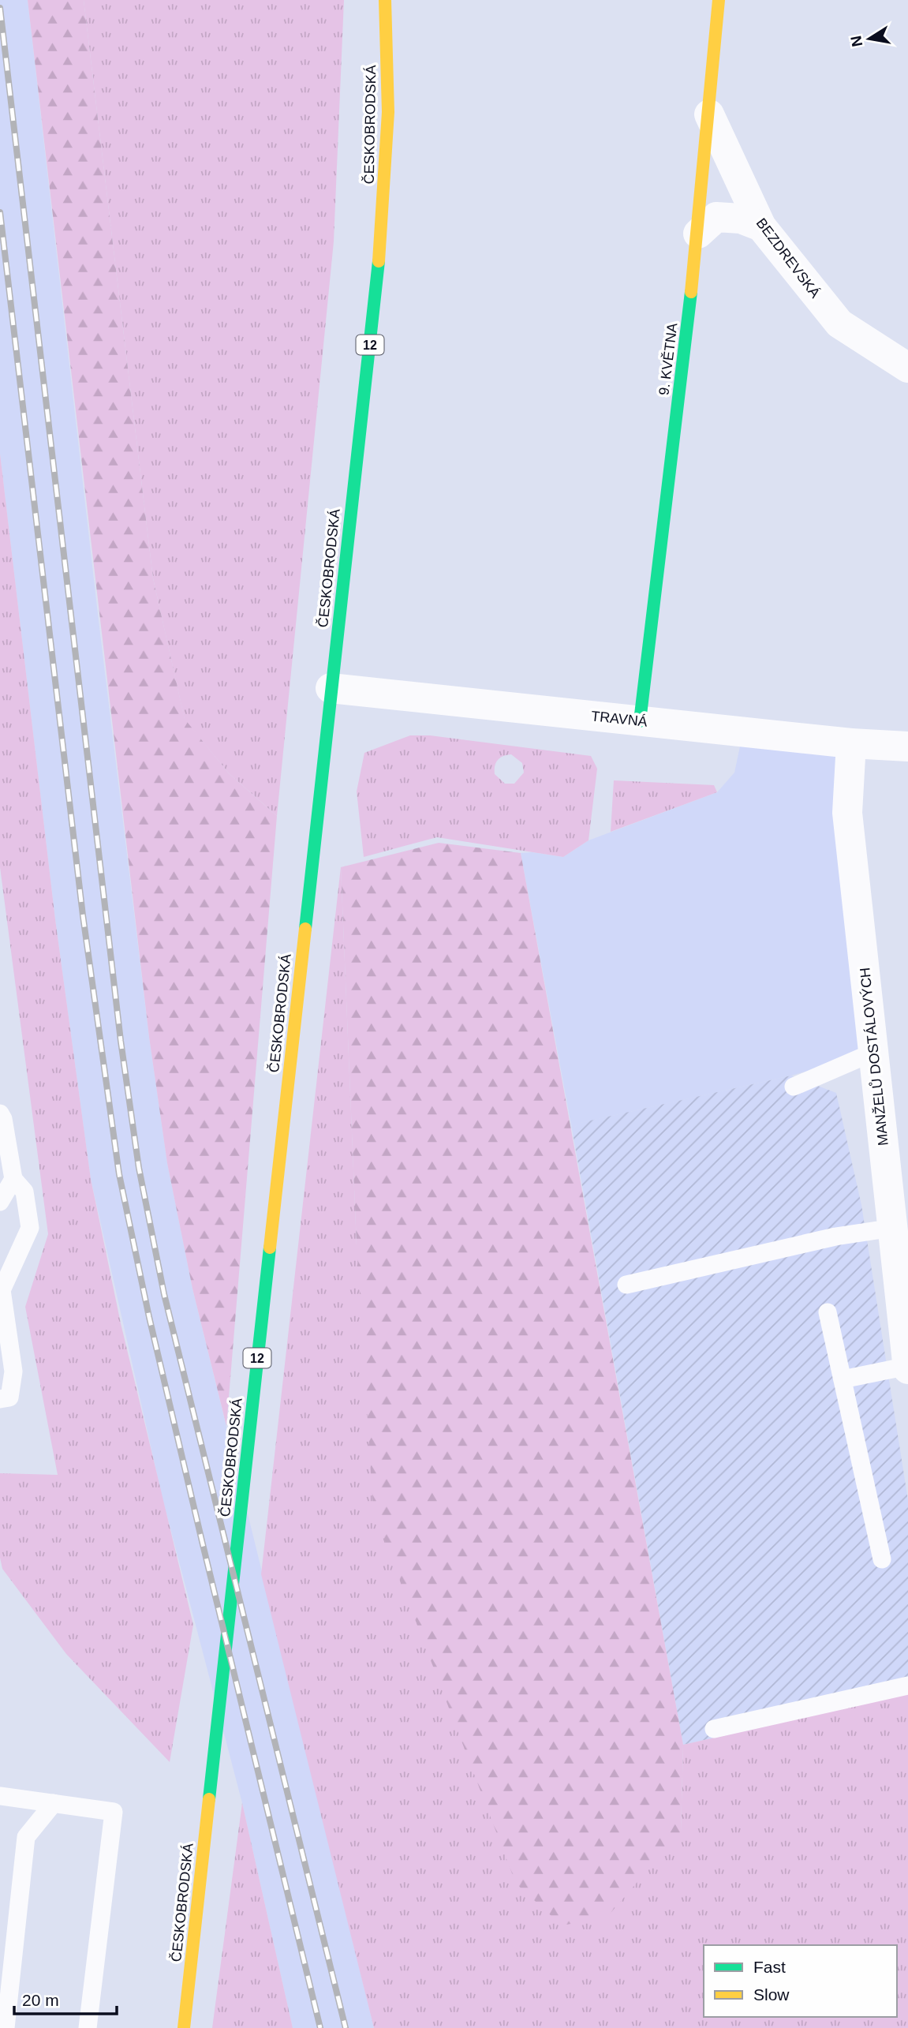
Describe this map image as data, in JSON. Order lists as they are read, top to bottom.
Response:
{
  "streets": {
    "main road": ["ČESKOBRODSKÁ", "12", "9. KVĚTNA"],
    "street": ["BEZDREVSKÁ", "TRAVNÁ", "MANŽELŮ DOSTÁLOVÝCH"]
  },
  "crossings": [
    ["ČESKOBRODSKÁ", "TRAVNÁ"],
    ["BEZDREVSKÁ", "9. KVĚTNA"],
    ["9. KVĚTNA", "TRAVNÁ"],
    ["TRAVNÁ", "MANŽELŮ DOSTÁLOVÝCH"]
  ],
  "legend": ["Fast", "Slow"],
  "scale_bar": "20 m",
  "north": "left"
}
